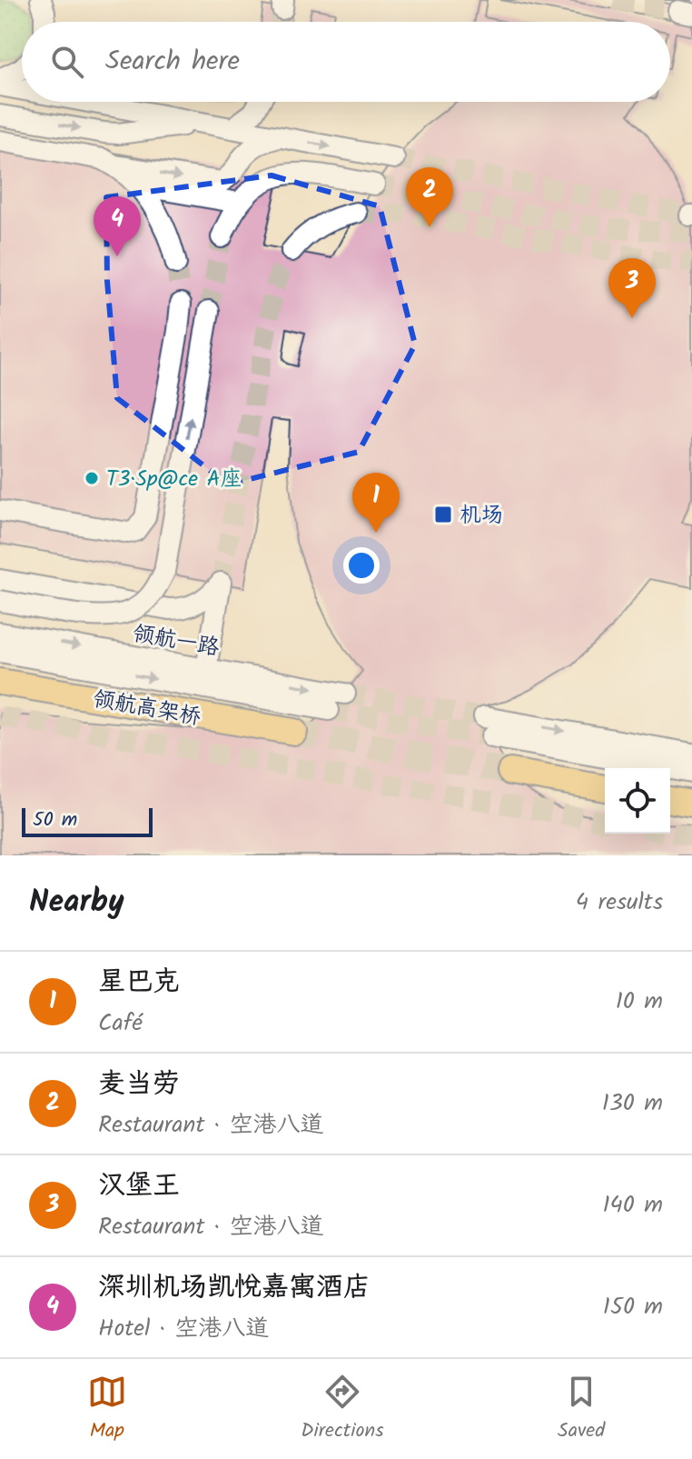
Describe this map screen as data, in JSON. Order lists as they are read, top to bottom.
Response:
{
  "streets": {
    "main road": ["领航高架桥"],
    "street": ["领航一路"]
  },
  "places": {
    "other": ["T3·Sp@ce A座"],
    "transit": ["机场"]
  },
  "scale_bar": "50 m",
  "page": {
    "search": "Search here",
    "pins": [
      "2",
      "4",
      "3",
      "1"
    ],
    "scale": "50 m",
    "heading": ["Nearby", "4 results"],
    "list": [
      {
        "mark": "1",
        "name": "星巴克",
        "note": "Café",
        "value": "10 m"
      },
      {
        "mark": "2",
        "name": "麦当劳",
        "note": "Restaurant · 空港八道",
        "value": "130 m"
      },
      {
        "mark": "3",
        "name": "汉堡王",
        "note": "Restaurant · 空港八道",
        "value": "140 m"
      },
      {
        "mark": "4",
        "name": "深圳机场凯悦嘉寓酒店",
        "note": "Hotel · 空港八道",
        "value": "150 m"
      }
    ],
    "nav": ["Map", "Directions", "Saved"]
  }
}
